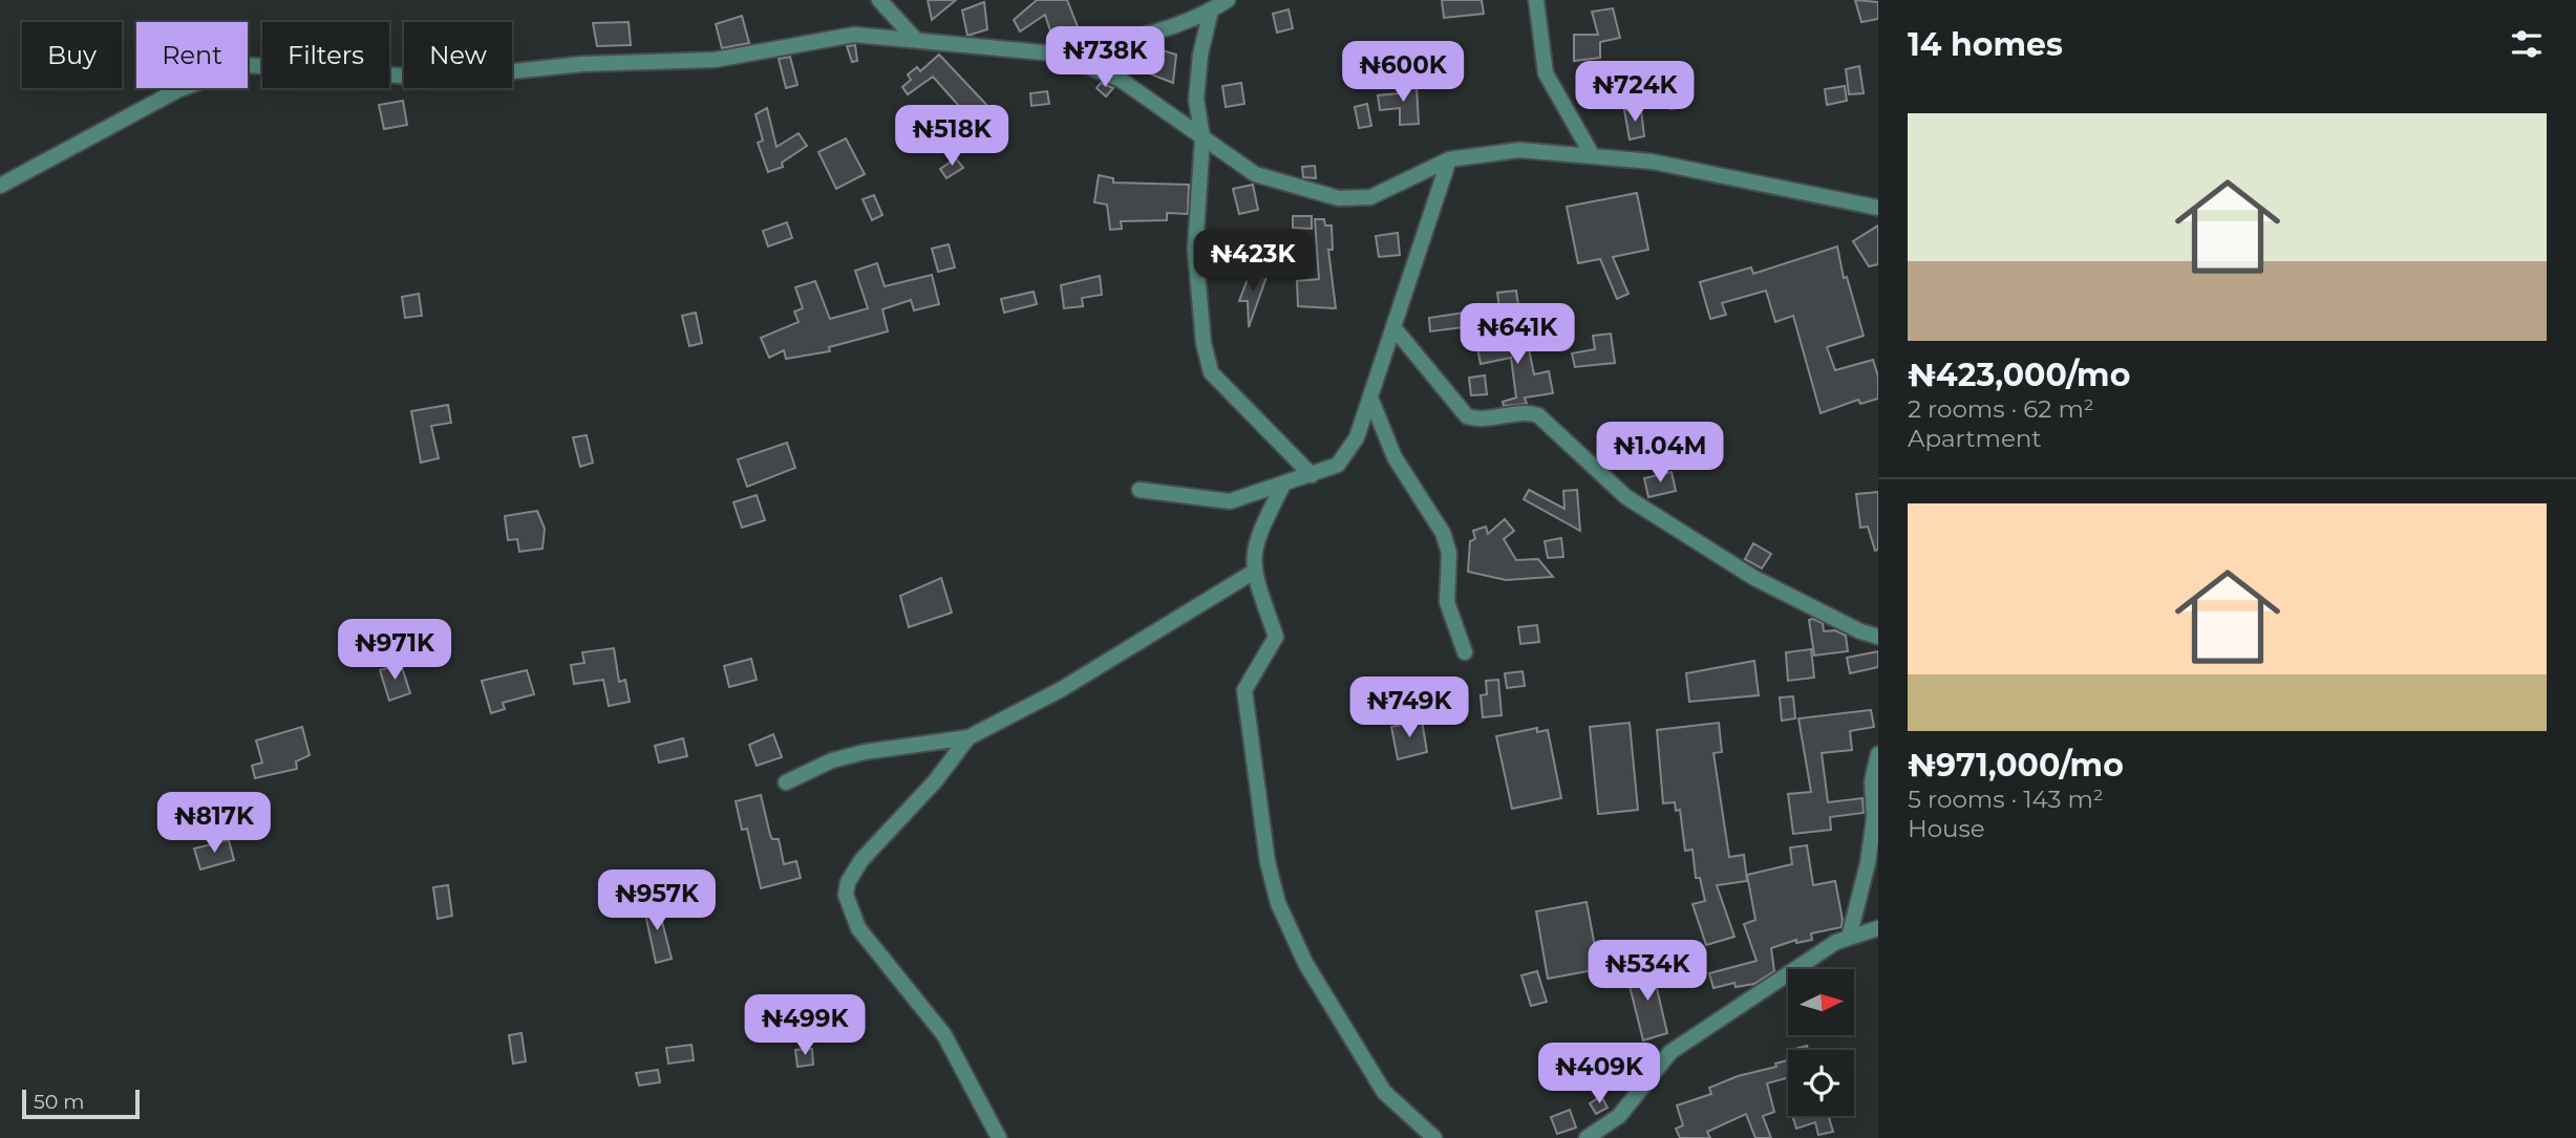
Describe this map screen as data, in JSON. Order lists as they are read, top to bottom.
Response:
{
  "scale_bar": "50 m",
  "north": "right",
  "page": {
    "heading": "14 homes",
    "chip": [
      "Buy",
      "Rent",
      "Filters",
      "New"
    ],
    "price": [
      "₦738K",
      "₦600K",
      "₦724K",
      "₦518K",
      "₦423K",
      "₦641K",
      "₦1.04M",
      "₦971K",
      "₦749K",
      "₦817K",
      "₦957K",
      "₦534K",
      "₦499K",
      "₦409K"
    ],
    "list": [
      {
        "name": "₦423,000/mo",
        "note": "2 rooms · 62 m² · Apartment"
      },
      {
        "name": "₦971,000/mo",
        "note": "5 rooms · 143 m² · House"
      }
    ],
    "scale": "50 m"
  }
}
